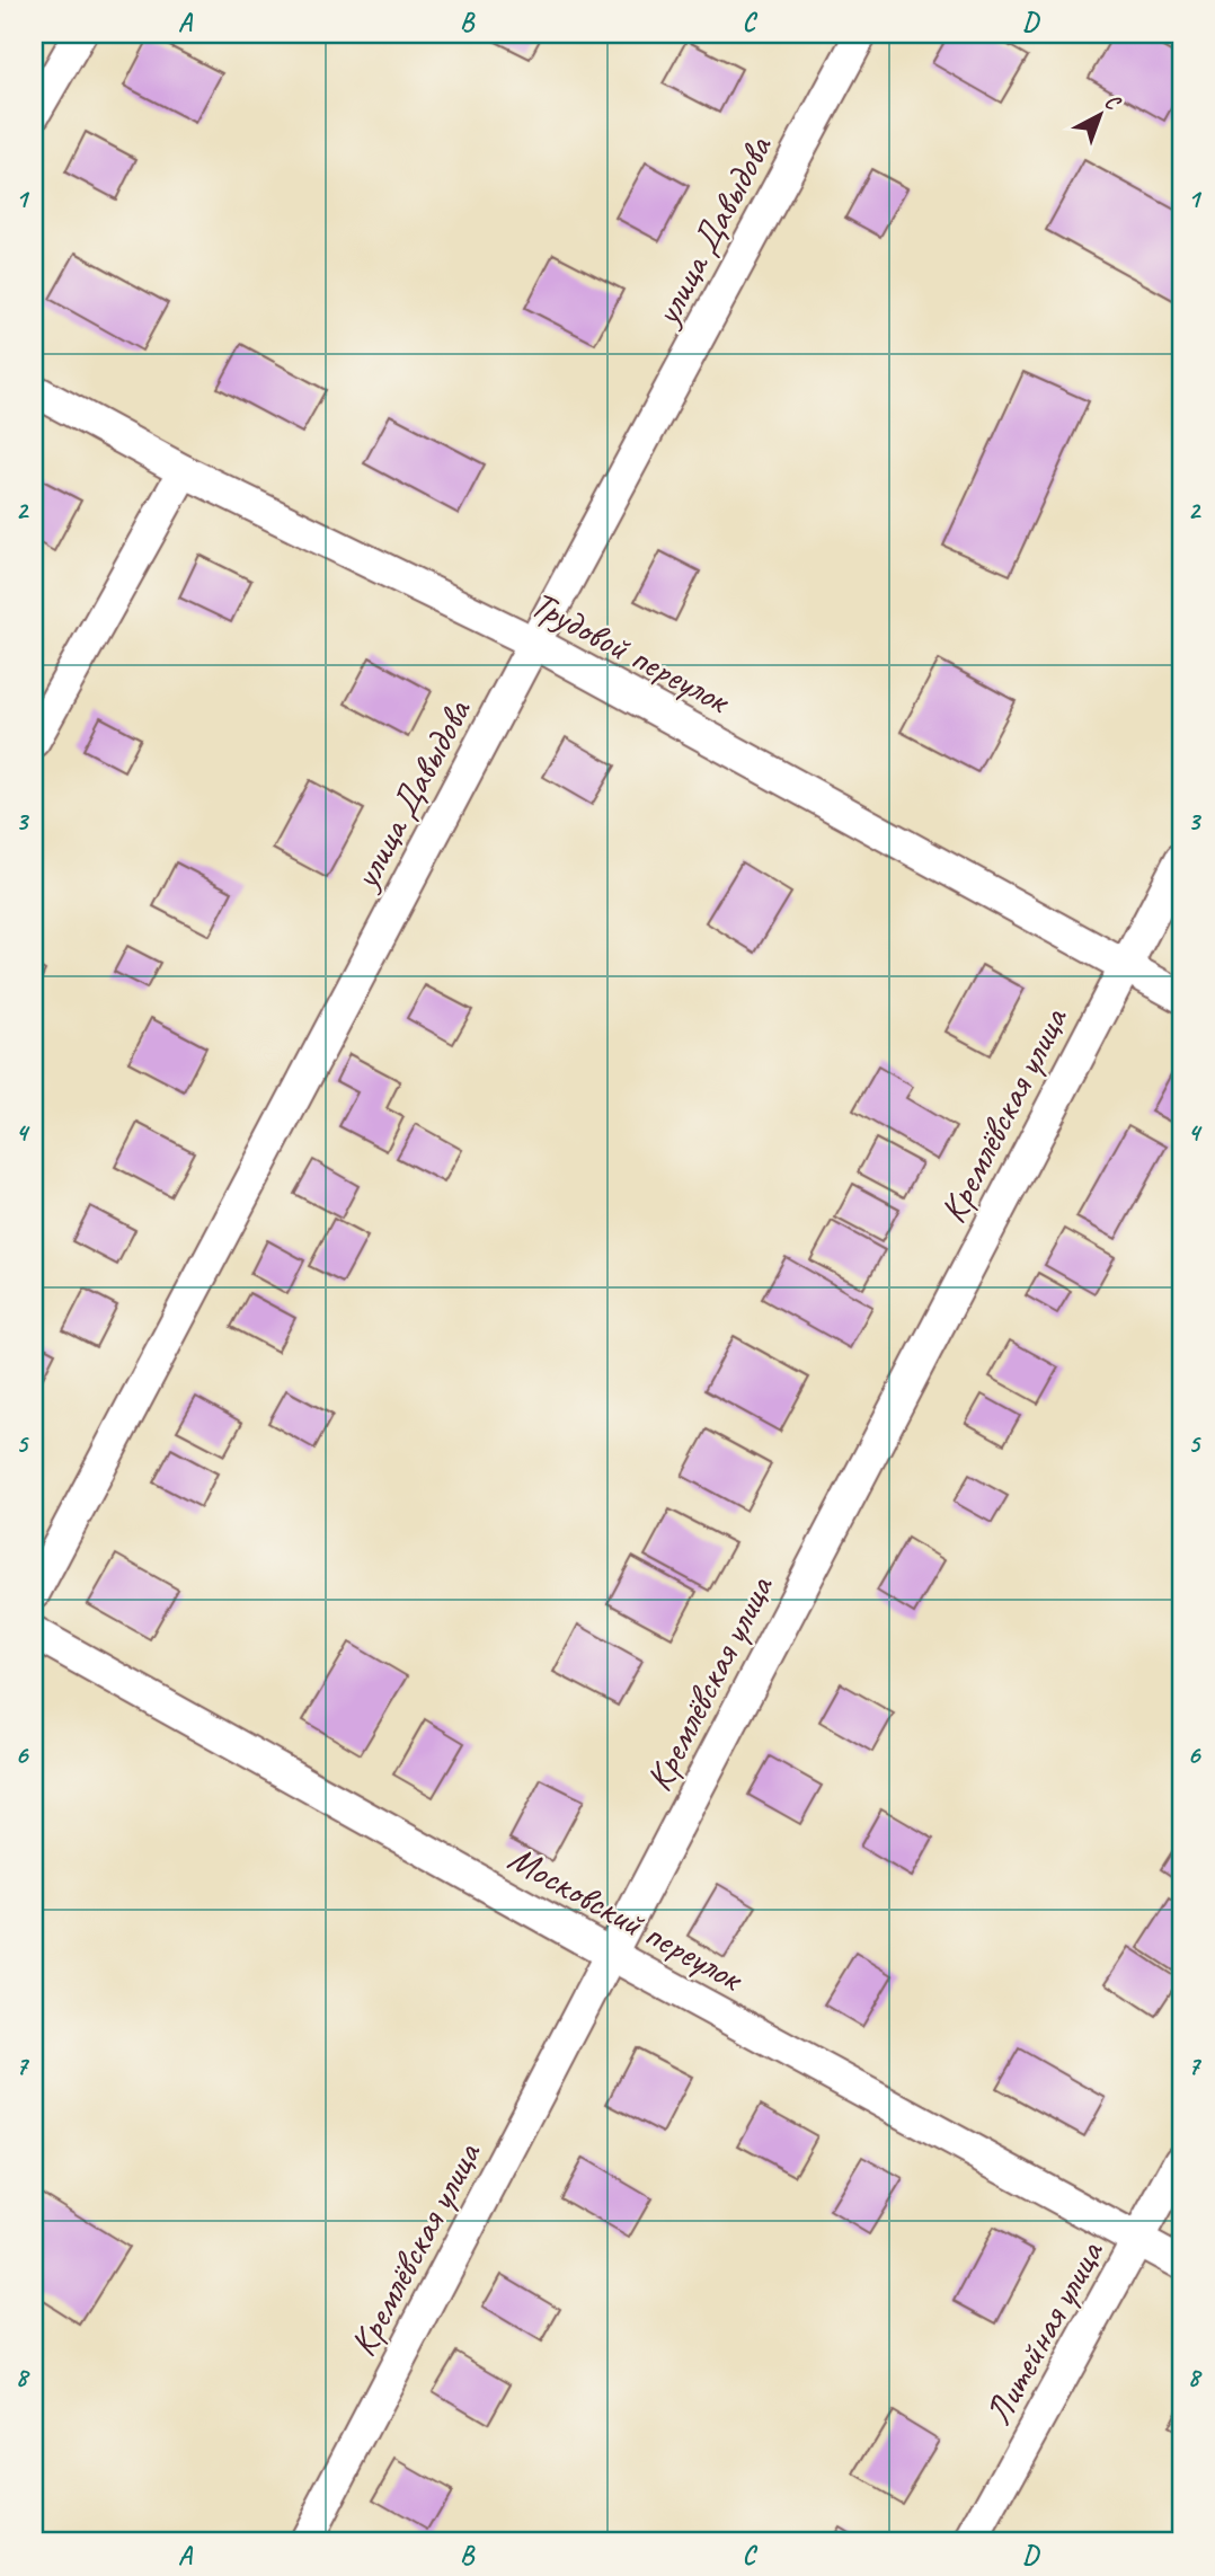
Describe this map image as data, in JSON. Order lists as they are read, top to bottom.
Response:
{
  "streets": {
    "street": [
      "улица Давыдова",
      "Трудовой переулок",
      "Кремлёвская улица",
      "Московский переулок",
      "Литейная улица"
    ]
  },
  "crossings": [
    ["улица Давыдова", "Трудовой переулок"],
    ["Трудовой переулок", "Кремлёвская улица"],
    ["Кремлёвская улица", "Московский переулок"],
    ["Московский переулок", "Литейная улица"]
  ],
  "north": "top right",
  "grid": {
    "columns": [
      "A",
      "B",
      "C",
      "D"
    ],
    "rows": [
      "1",
      "2",
      "3",
      "4",
      "5",
      "6",
      "7",
      "8"
    ]
  }
}
